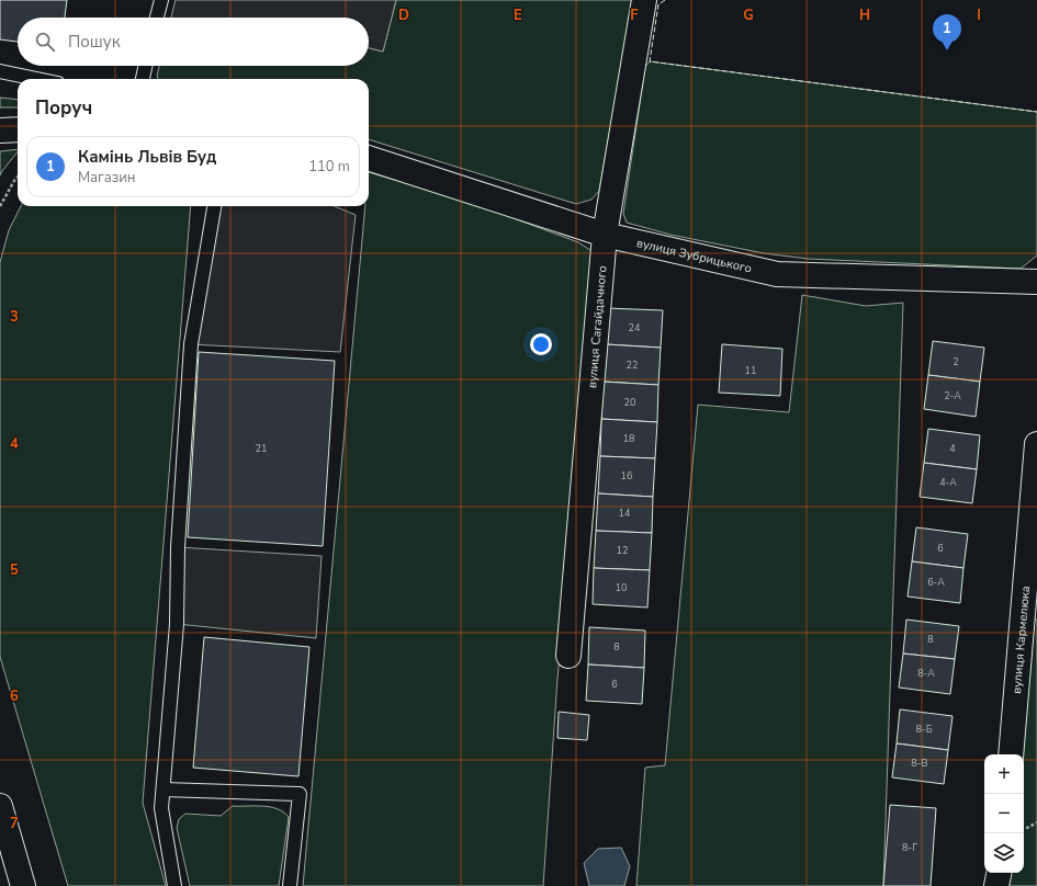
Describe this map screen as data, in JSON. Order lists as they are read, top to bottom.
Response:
{
  "streets": {
    "street": ["вулиця Зубрицького", "вулиця Сагайдачного", "вулиця Кармелюка"]
  },
  "crossings": [
    ["вулиця Зубрицького", "вулиця Сагайдачного"]
  ],
  "house_numbers": [
    "24",
    "2",
    "22",
    "11",
    "2-А",
    "20",
    "18",
    "21",
    "4",
    "16",
    "4-А",
    "14",
    "6",
    "12",
    "6-А",
    "10",
    "8",
    "8",
    "8-А",
    "6",
    "8-Б",
    "8-В",
    "8-Г"
  ],
  "page": {
    "pins": "1",
    "search": "Пошук",
    "heading": "Поруч",
    "list": [
      {
        "mark": "1",
        "name": "Камінь Львів Буд",
        "note": "Магазин",
        "value": "110 m"
      }
    ],
    "map_buttons": ["+", "−"]
  },
  "grid": {
    "columns": [
      "D",
      "E",
      "F",
      "G",
      "H",
      "I"
    ],
    "rows": [
      "3",
      "4",
      "5",
      "6",
      "7"
    ]
  }
}
